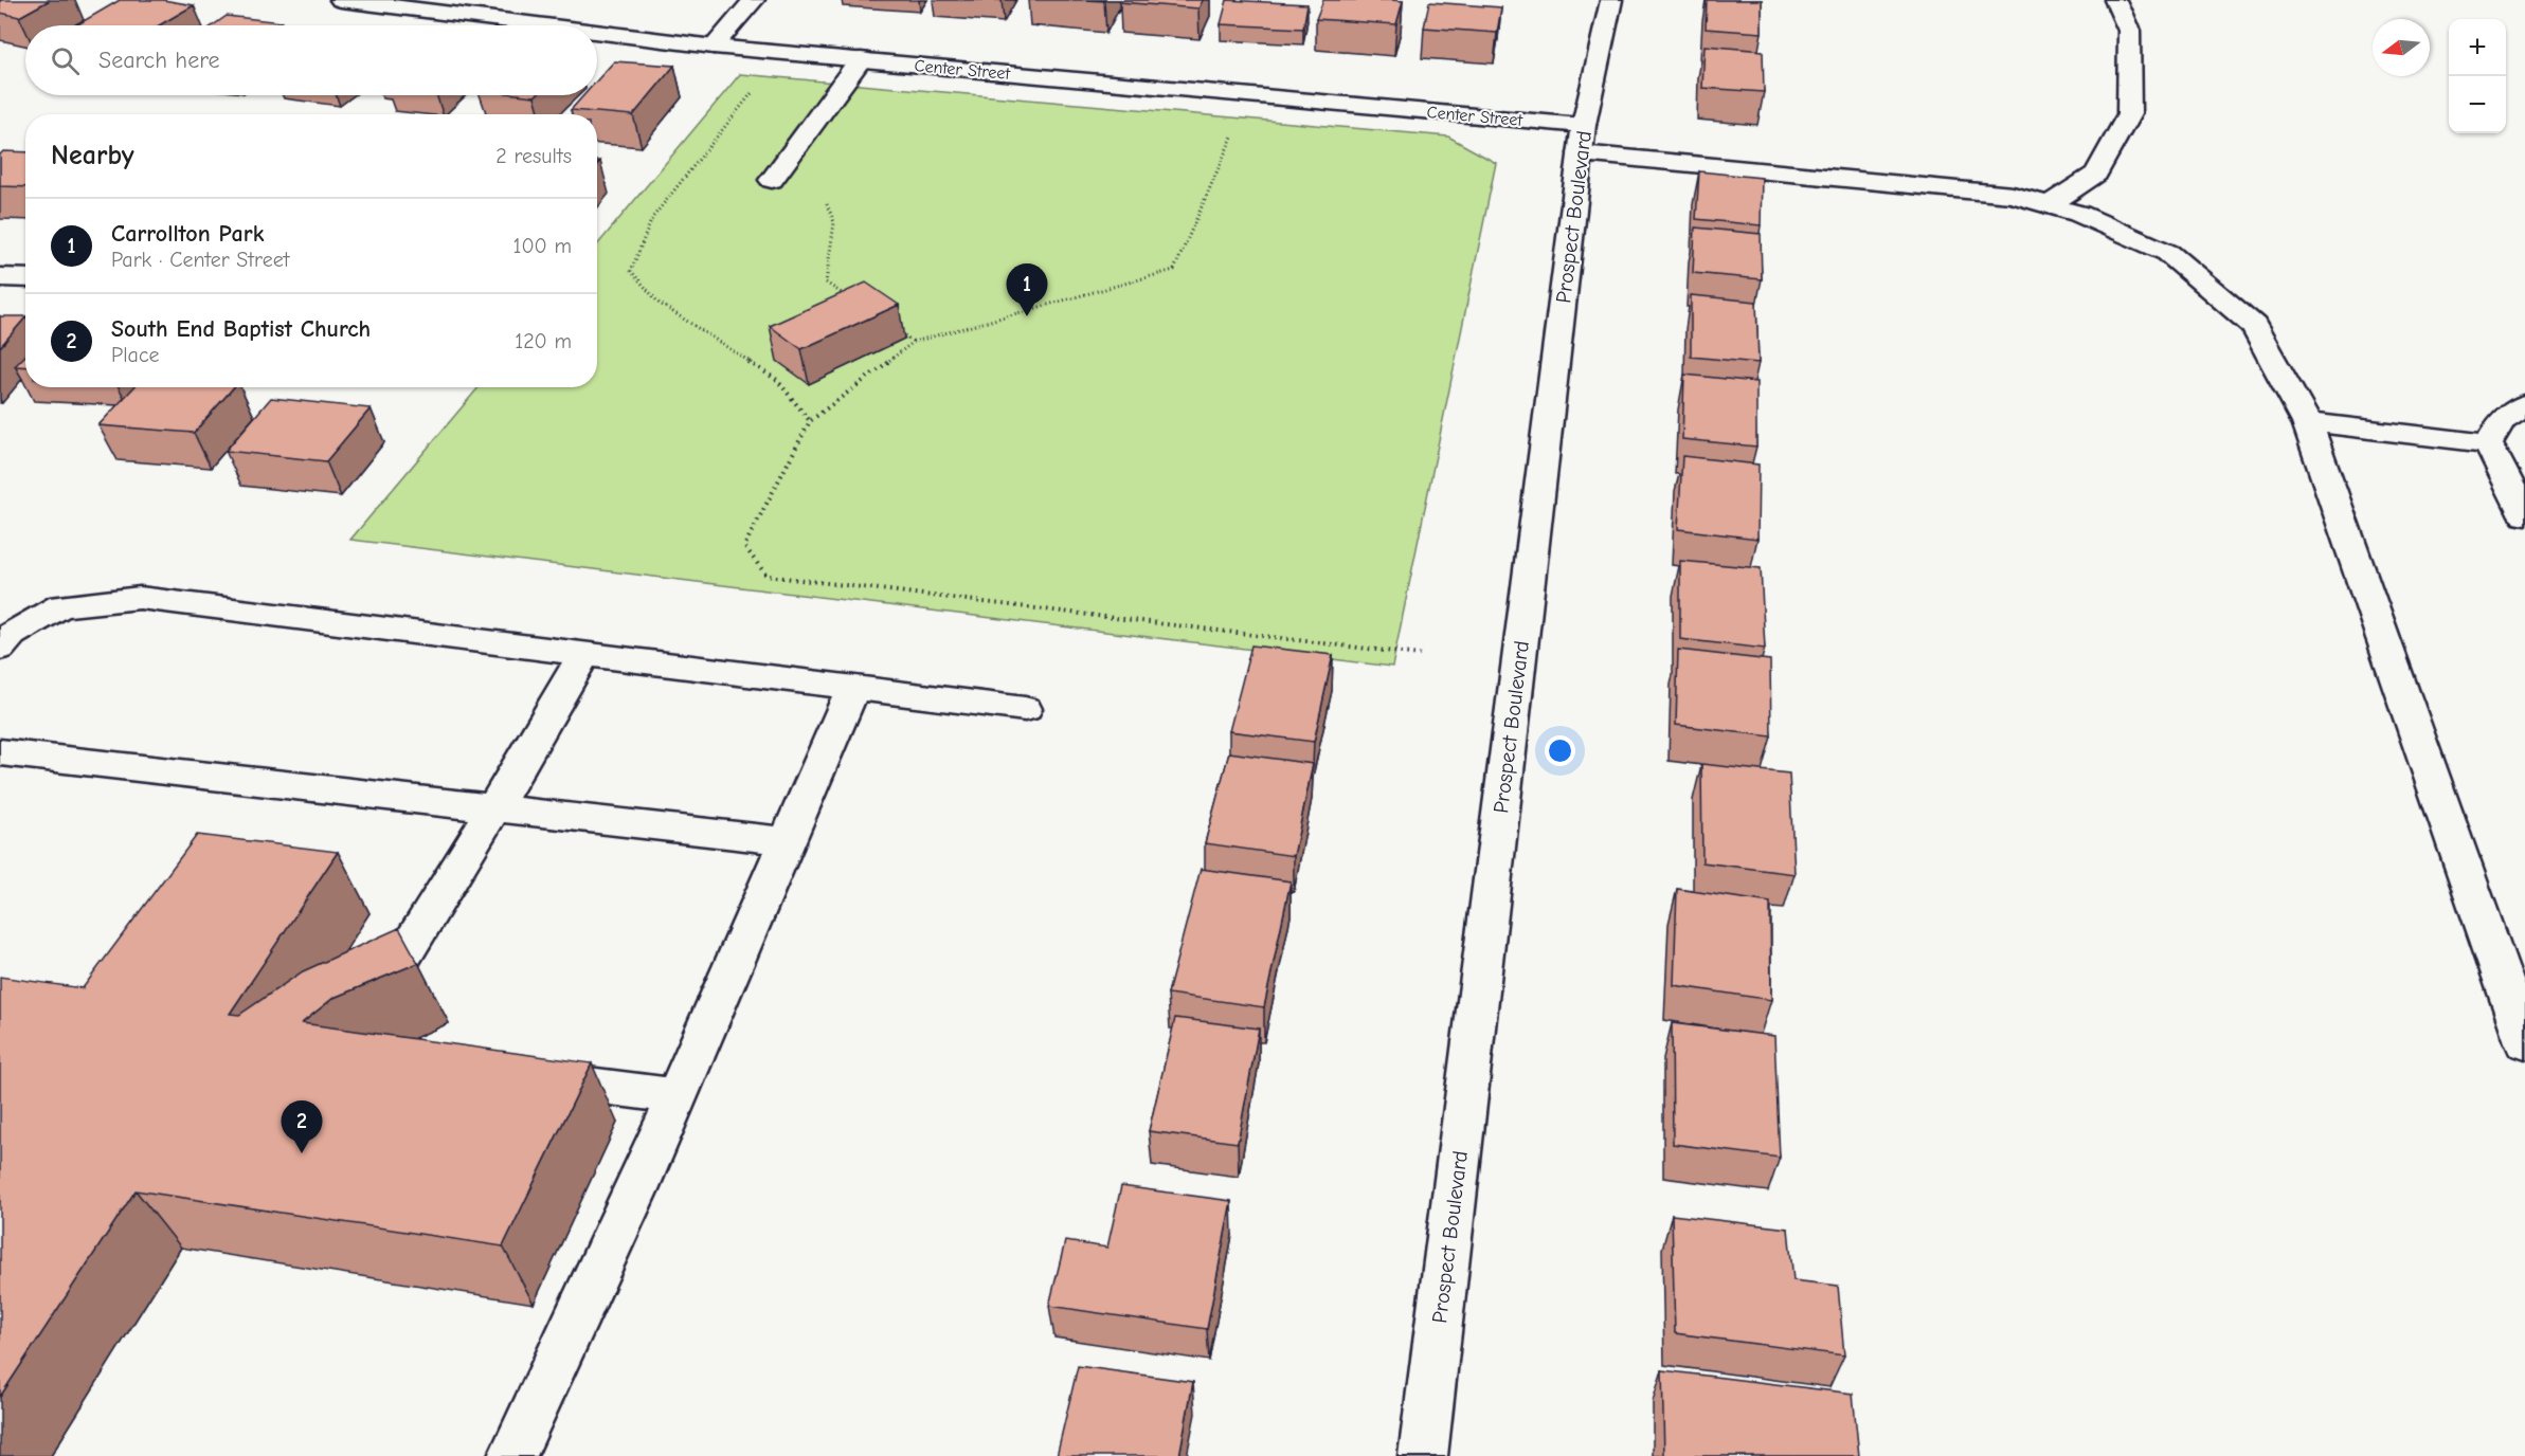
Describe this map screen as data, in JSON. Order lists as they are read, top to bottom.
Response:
{
  "streets": {
    "street": ["Center Street", "Prospect Boulevard"]
  },
  "crossings": [
    ["Center Street", "Prospect Boulevard"]
  ],
  "north": "left",
  "page": {
    "map_buttons": ["+", "−"],
    "search": "Search here",
    "heading": ["Nearby", "2 results"],
    "list": [
      {
        "mark": "1",
        "name": "Carrollton Park",
        "note": "Park · Center Street",
        "value": "100 m"
      },
      {
        "mark": "2",
        "name": "South End Baptist Church",
        "note": "Place",
        "value": "120 m"
      }
    ],
    "pins": ["1", "2"]
  }
}
